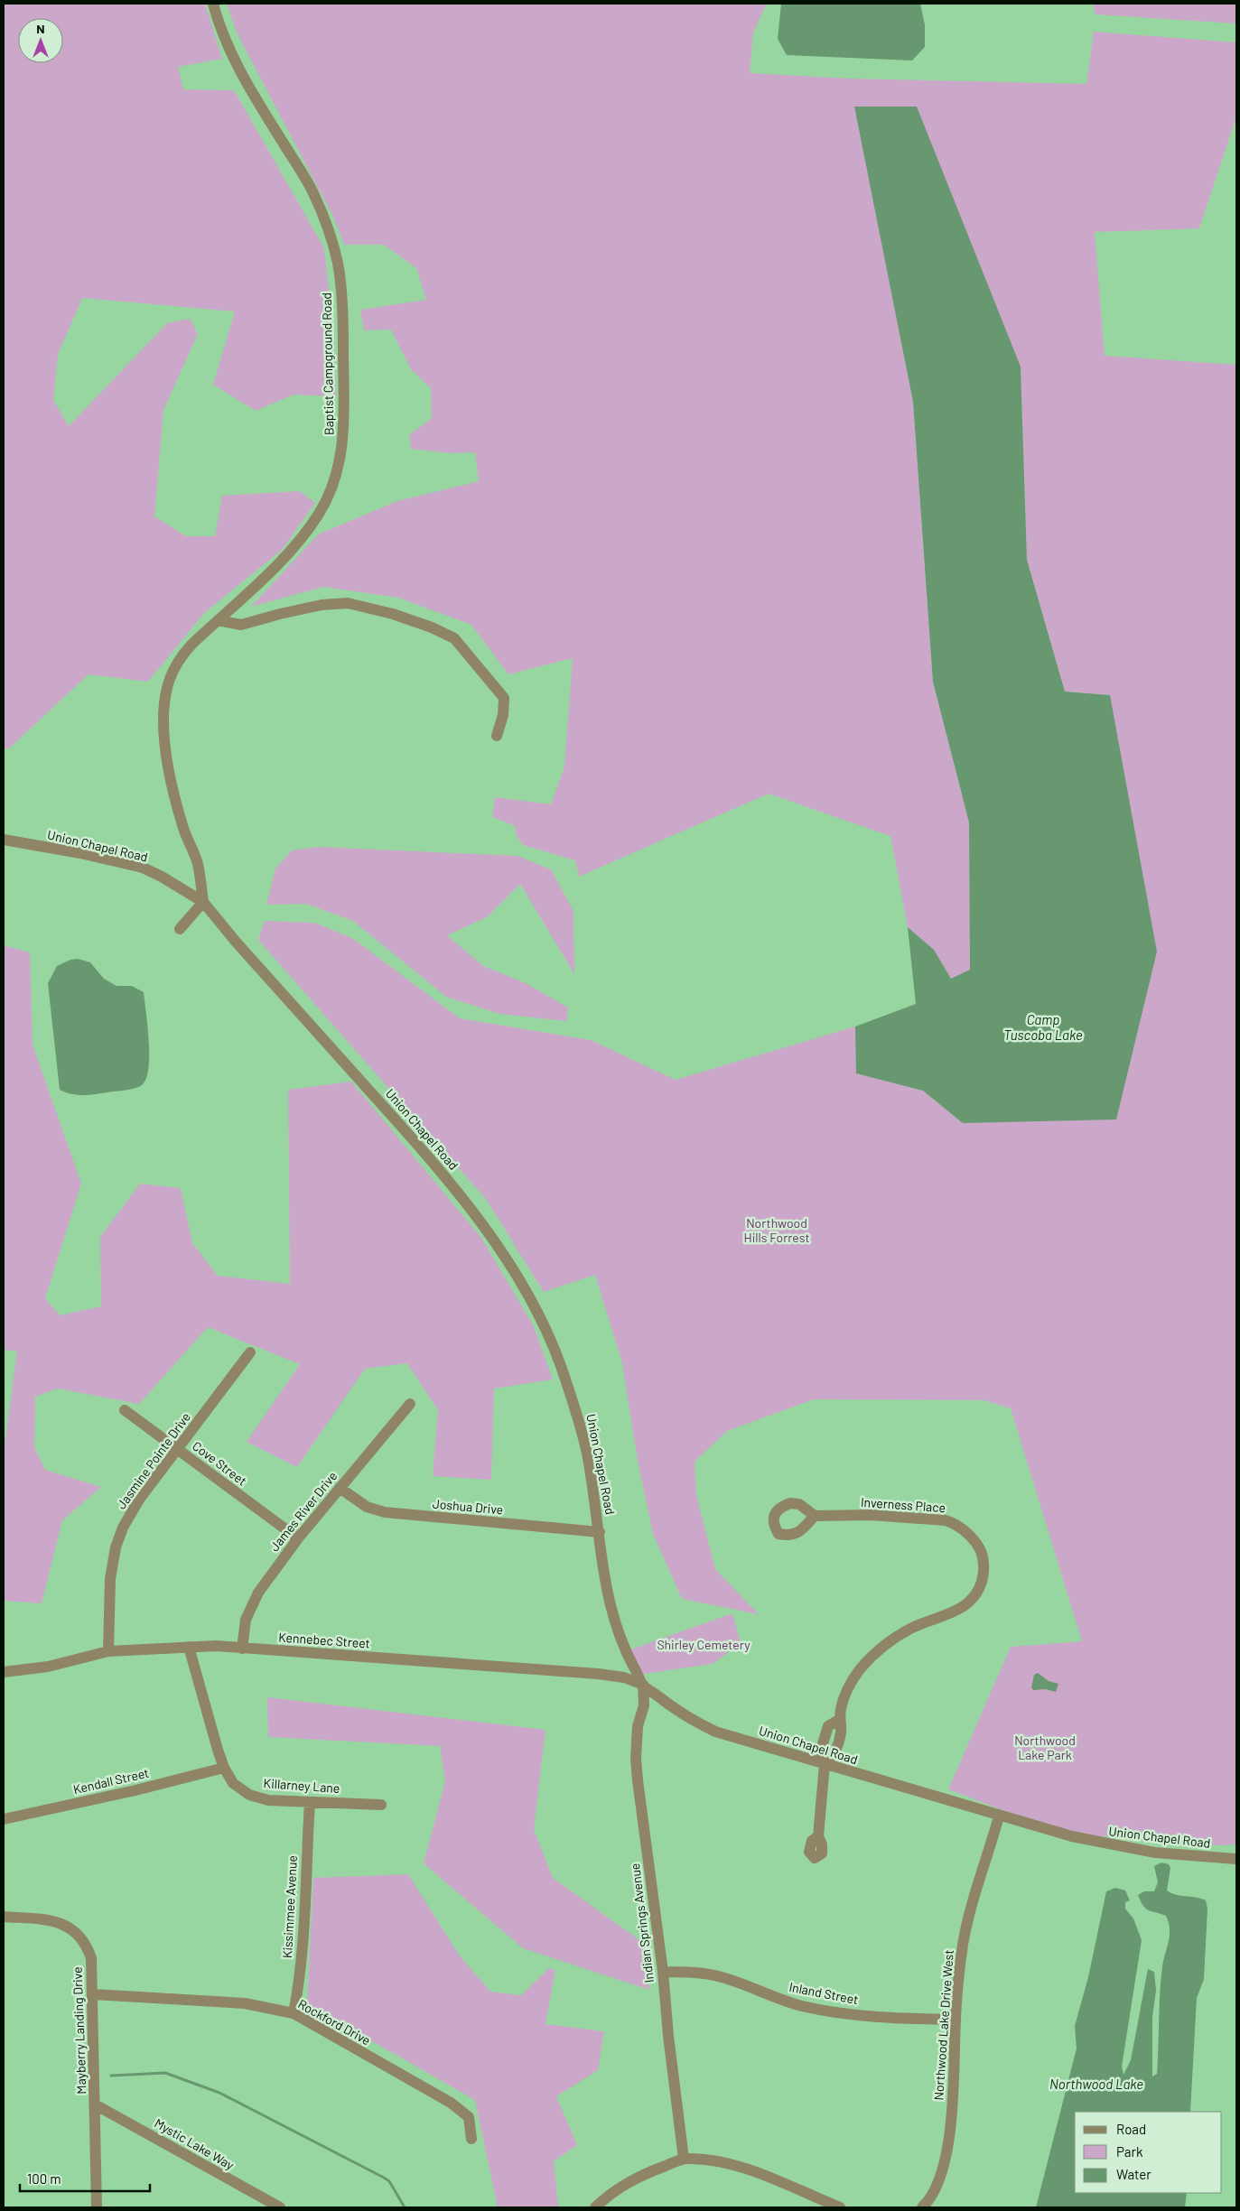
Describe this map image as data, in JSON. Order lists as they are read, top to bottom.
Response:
{
  "streets": {
    "street": [
      "Baptist Campground Road",
      "Union Chapel Road",
      "Jasmine Pointe Drive",
      "Cove Street",
      "Inverness Place",
      "Joshua Drive",
      "James River Drive",
      "Kennebec Street",
      "Kendall Street",
      "Killarney Lane",
      "Kissimmee Avenue",
      "Indian Springs Avenue",
      "Inland Street",
      "Rockford Drive",
      "Northwood Lake Drive West",
      "Mayberry Landing Drive",
      "Mystic Lake Way"
    ]
  },
  "crossings": [
    ["Baptist Campground Road", "Union Chapel Road"],
    ["Union Chapel Road", "Inverness Place"],
    ["Union Chapel Road", "Joshua Drive"],
    ["Union Chapel Road", "Kennebec Street"],
    ["Union Chapel Road", "Indian Springs Avenue"],
    ["Union Chapel Road", "Northwood Lake Drive West"],
    ["Jasmine Pointe Drive", "Cove Street"],
    ["Jasmine Pointe Drive", "Kennebec Street"],
    ["Cove Street", "James River Drive"],
    ["Joshua Drive", "James River Drive"],
    ["James River Drive", "Kennebec Street"],
    ["Kennebec Street", "Killarney Lane"],
    ["Kennebec Street", "Indian Springs Avenue"],
    ["Kendall Street", "Killarney Lane"],
    ["Killarney Lane", "Kissimmee Avenue"],
    ["Kissimmee Avenue", "Rockford Drive"],
    ["Indian Springs Avenue", "Inland Street"],
    ["Inland Street", "Northwood Lake Drive West"],
    ["Rockford Drive", "Mayberry Landing Drive"],
    ["Mayberry Landing Drive", "Mystic Lake Way"]
  ],
  "water": ["Camp Tuscoba Lake", "Northwood Lake"],
  "parks": ["Northwood Hills Forrest", "Shirley Cemetery", "Northwood Lake Park"],
  "legend": ["Road", "Park", "Water"],
  "scale_bar": "100 m",
  "north": "top"
}
